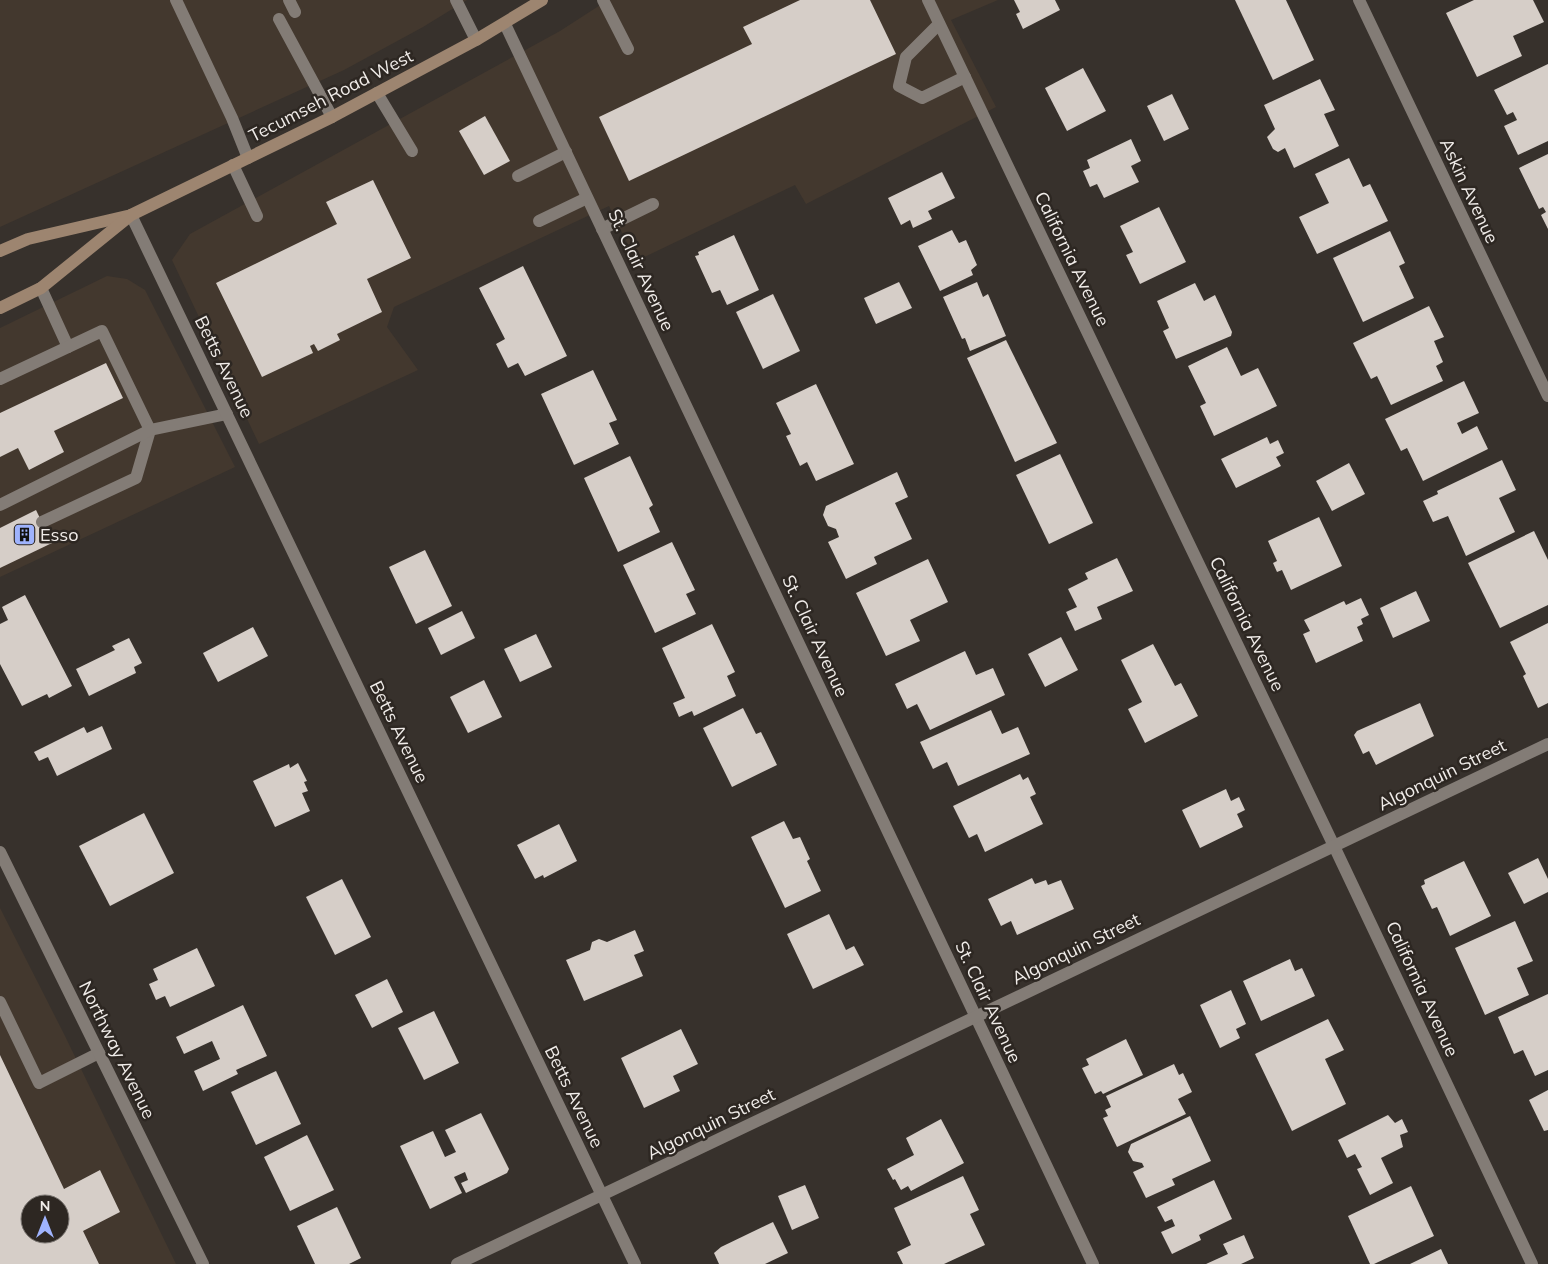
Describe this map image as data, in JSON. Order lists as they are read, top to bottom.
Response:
{
  "streets": {
    "main road": ["Tecumseh Road West"],
    "street": [
      "Askin Avenue",
      "California Avenue",
      "St. Clair Avenue",
      "Betts Avenue",
      "Algonquin Street",
      "Northway Avenue"
    ]
  },
  "crossings": [
    ["Tecumseh Road West", "St. Clair Avenue"],
    ["Tecumseh Road West", "Betts Avenue"],
    ["California Avenue", "Algonquin Street"],
    ["St. Clair Avenue", "Algonquin Street"],
    ["Betts Avenue", "Algonquin Street"]
  ],
  "places": {
    "building": ["Esso"]
  },
  "north": "top"
}
